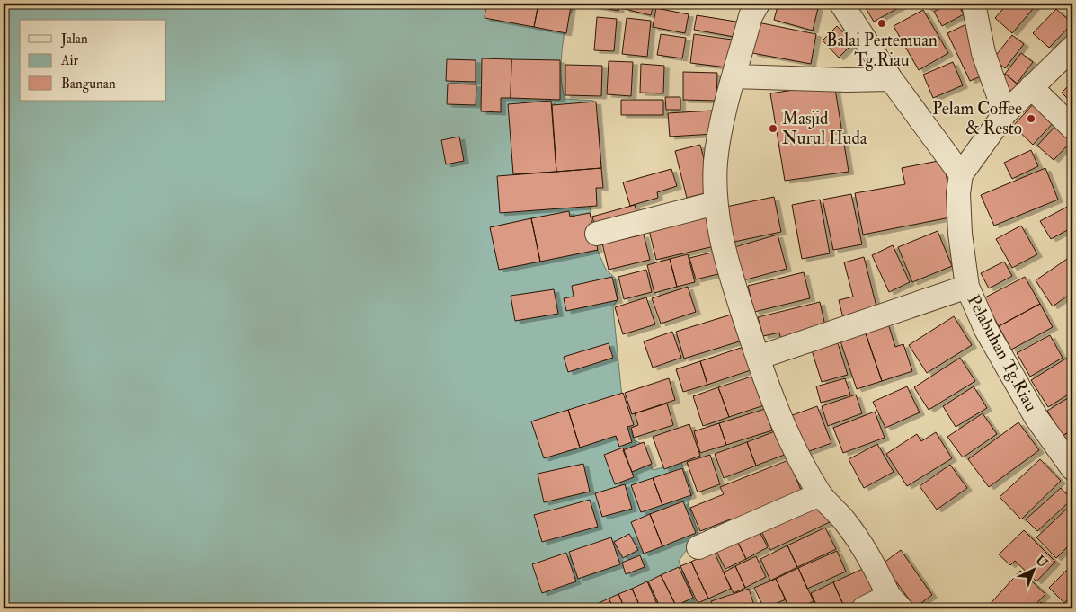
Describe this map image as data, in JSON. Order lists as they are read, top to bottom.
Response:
{
  "streets": {
    "street": ["Pelabuhan Tg.Riau"]
  },
  "places": ["Balai Pertemuan Tg.Riau", "Pelam Coffee & Resto", "Masjid Nurul Huda"],
  "legend": ["Jalan", "Air", "Bangunan"],
  "north": "top right"
}
